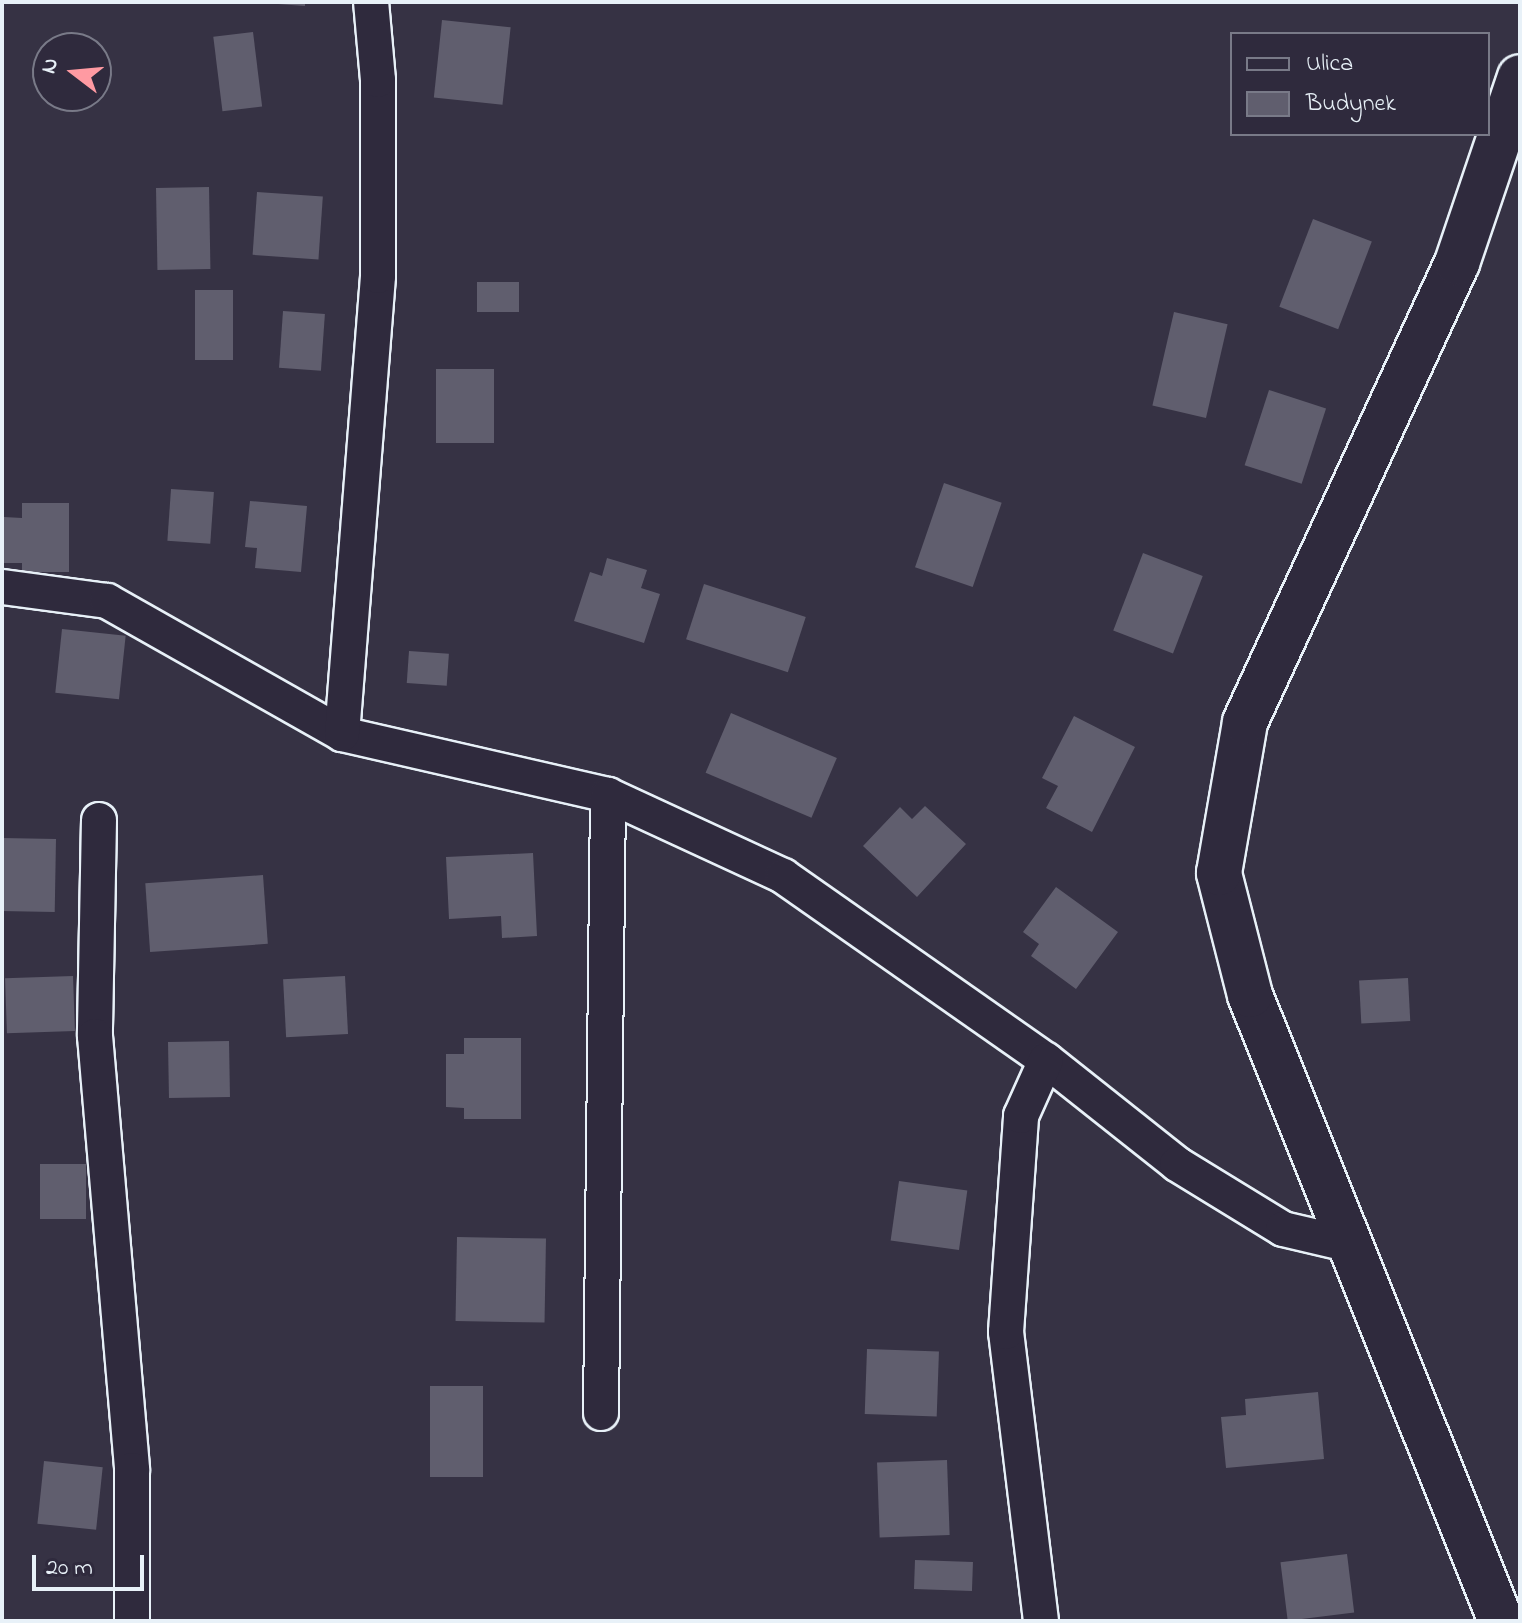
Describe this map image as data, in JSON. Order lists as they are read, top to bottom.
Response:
{
  "legend": ["Ulica", "Budynek"],
  "scale_bar": "20 m",
  "north": "left"
}
